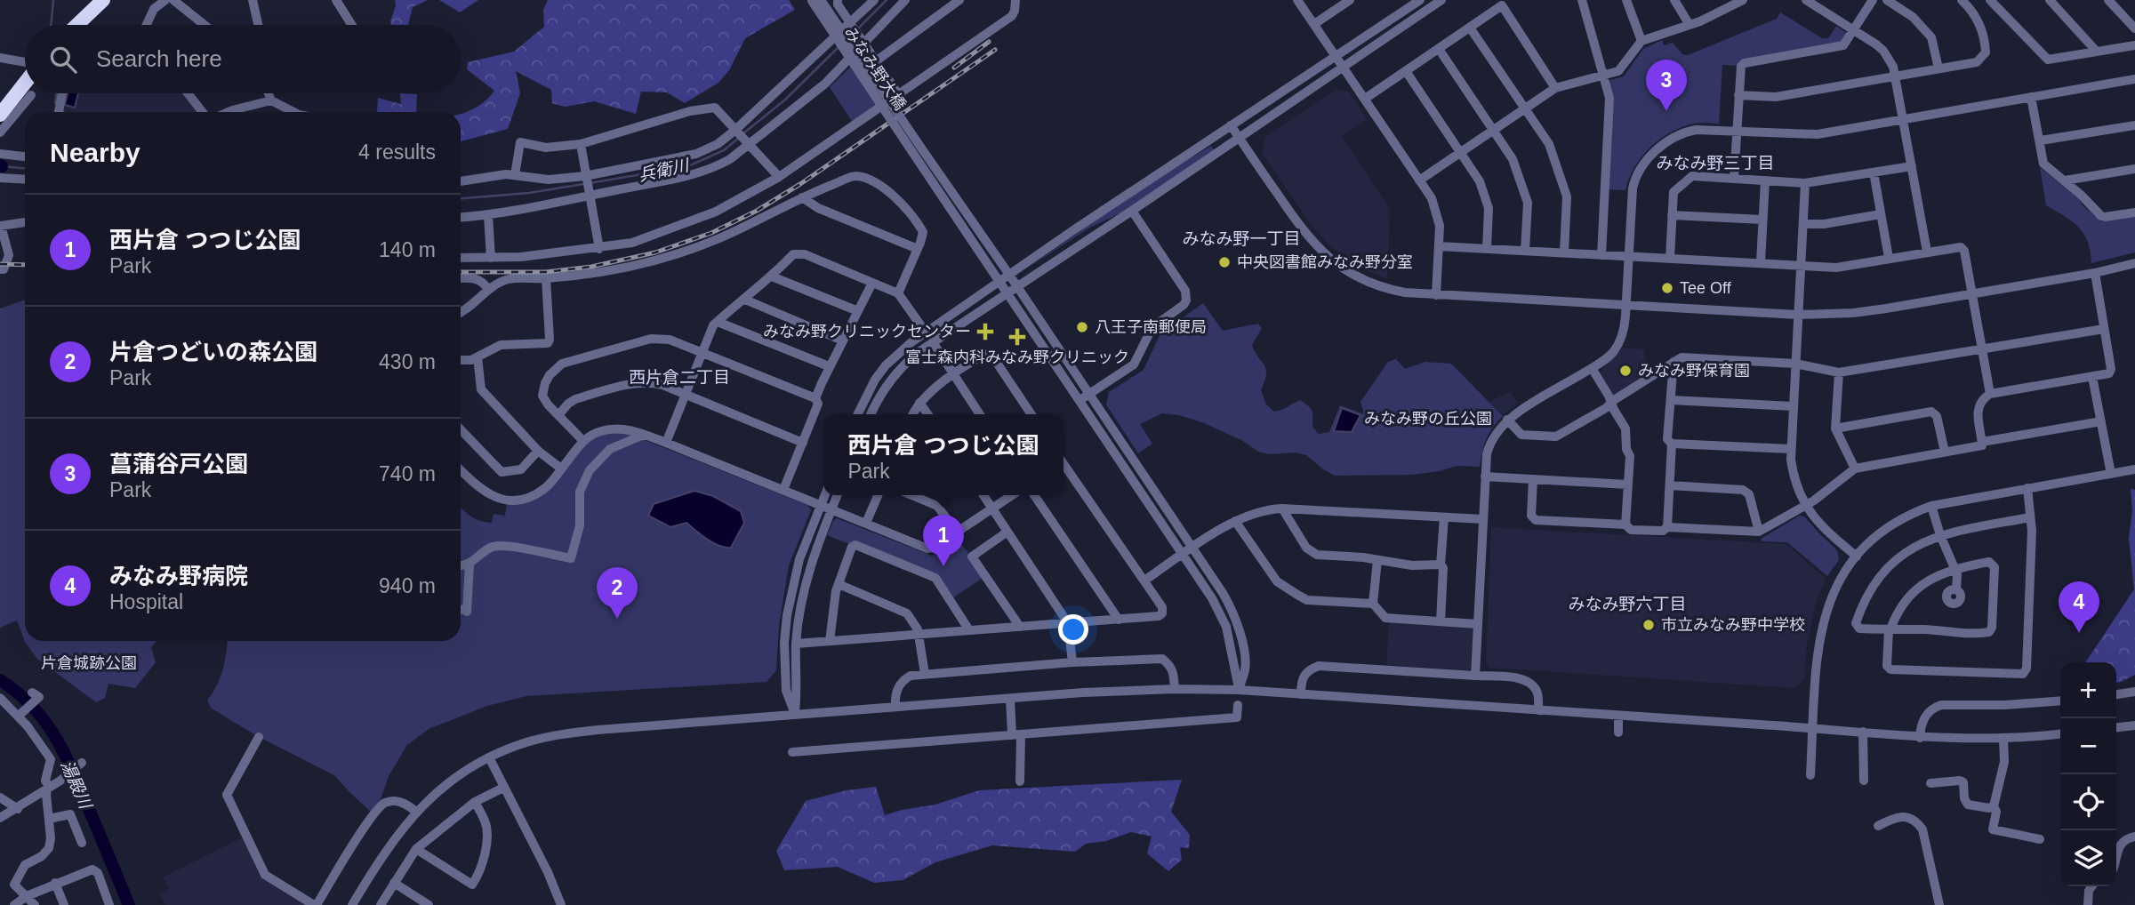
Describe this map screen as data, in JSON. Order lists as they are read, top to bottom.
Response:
{
  "streets": {
    "street": ["みなみ野大橋"]
  },
  "districts": [
    "みなみ野三丁目",
    "みなみ野一丁目",
    "西片倉二丁目",
    "みなみ野六丁目"
  ],
  "water": ["兵衛川", "湯殿川"],
  "parks": ["みなみ野の丘公園", "片倉城跡公園"],
  "places": {
    "other": [
      "中央図書館みなみ野分室",
      "Tee Off",
      "八王子南郵便局",
      "みなみ野保育園",
      "市立みなみ野中学校"
    ],
    "health": ["みなみ野クリニックセンター", "富士森内科みなみ野クリニック"]
  },
  "page": {
    "search": "Search here",
    "pins": [
      "3",
      "1",
      "2",
      "4"
    ],
    "heading": ["Nearby", "4 results"],
    "list": [
      {
        "mark": "1",
        "name": "西片倉 つつじ公園",
        "note": "Park",
        "value": "140 m"
      },
      {
        "mark": "2",
        "name": "片倉つどいの森公園",
        "note": "Park",
        "value": "430 m"
      },
      {
        "mark": "3",
        "name": "菖蒲谷戸公園",
        "note": "Park",
        "value": "740 m"
      },
      {
        "mark": "4",
        "name": "みなみ野病院",
        "note": "Hospital",
        "value": "940 m"
      }
    ],
    "popup": ["西片倉 つつじ公園", "Park"],
    "map_buttons": ["+", "−"]
  }
}
